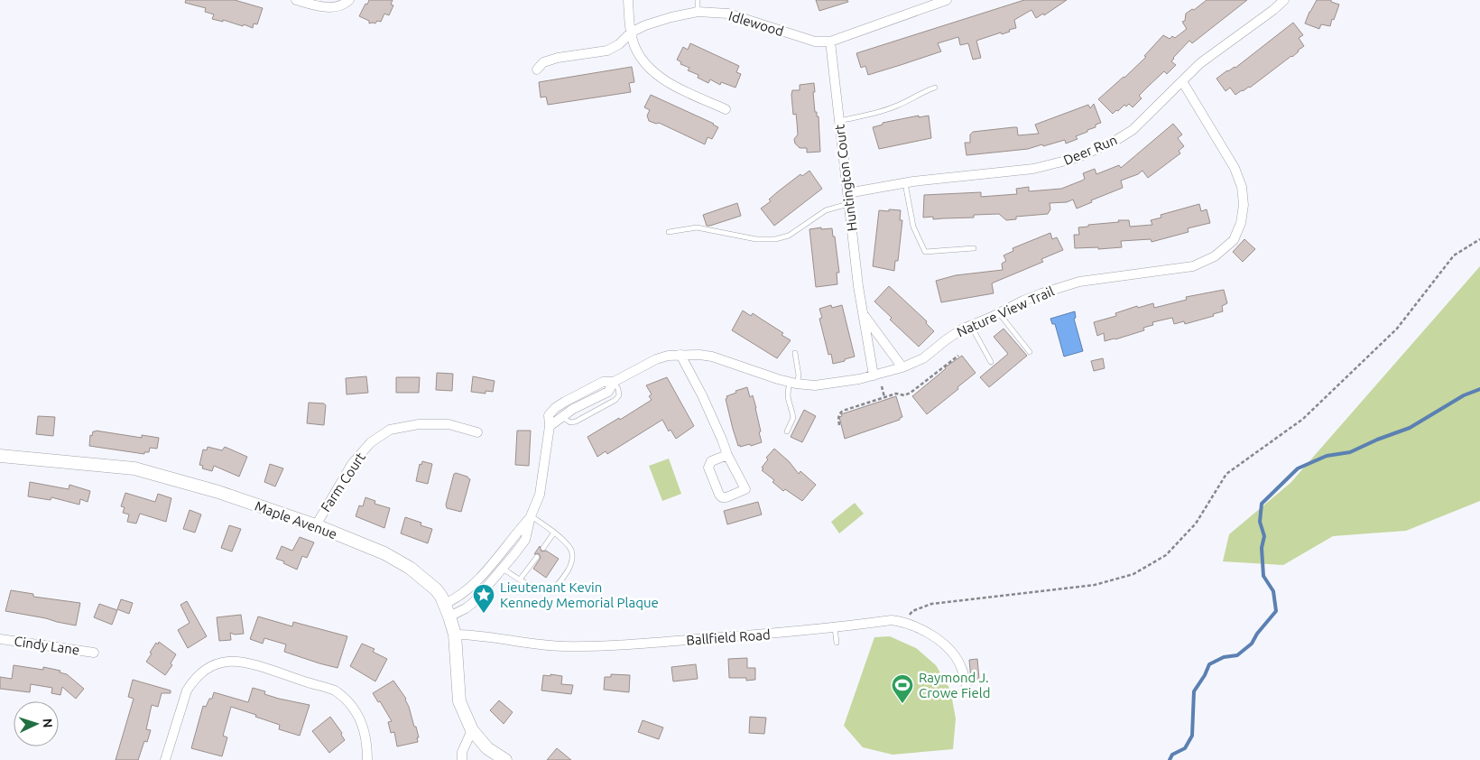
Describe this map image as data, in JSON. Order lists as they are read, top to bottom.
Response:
{
  "streets": {
    "main road": ["Maple Avenue"],
    "street": [
      "Idlewood",
      "Deer Run",
      "Huntington Court",
      "Nature View Trail",
      "Farm Court",
      "Ballfield Road",
      "Cindy Lane"
    ]
  },
  "crossings": [
    ["Idlewood", "Huntington Court"],
    ["Deer Run", "Huntington Court"],
    ["Deer Run", "Nature View Trail"],
    ["Huntington Court", "Nature View Trail"],
    ["Nature View Trail", "Maple Avenue"],
    ["Farm Court", "Maple Avenue"],
    ["Maple Avenue", "Ballfield Road"]
  ],
  "places": {
    "place": ["Lieutenant Kevin Kennedy Memorial Plaque"],
    "sports": ["Raymond J. Crowe Field"]
  },
  "north": "right"
}
